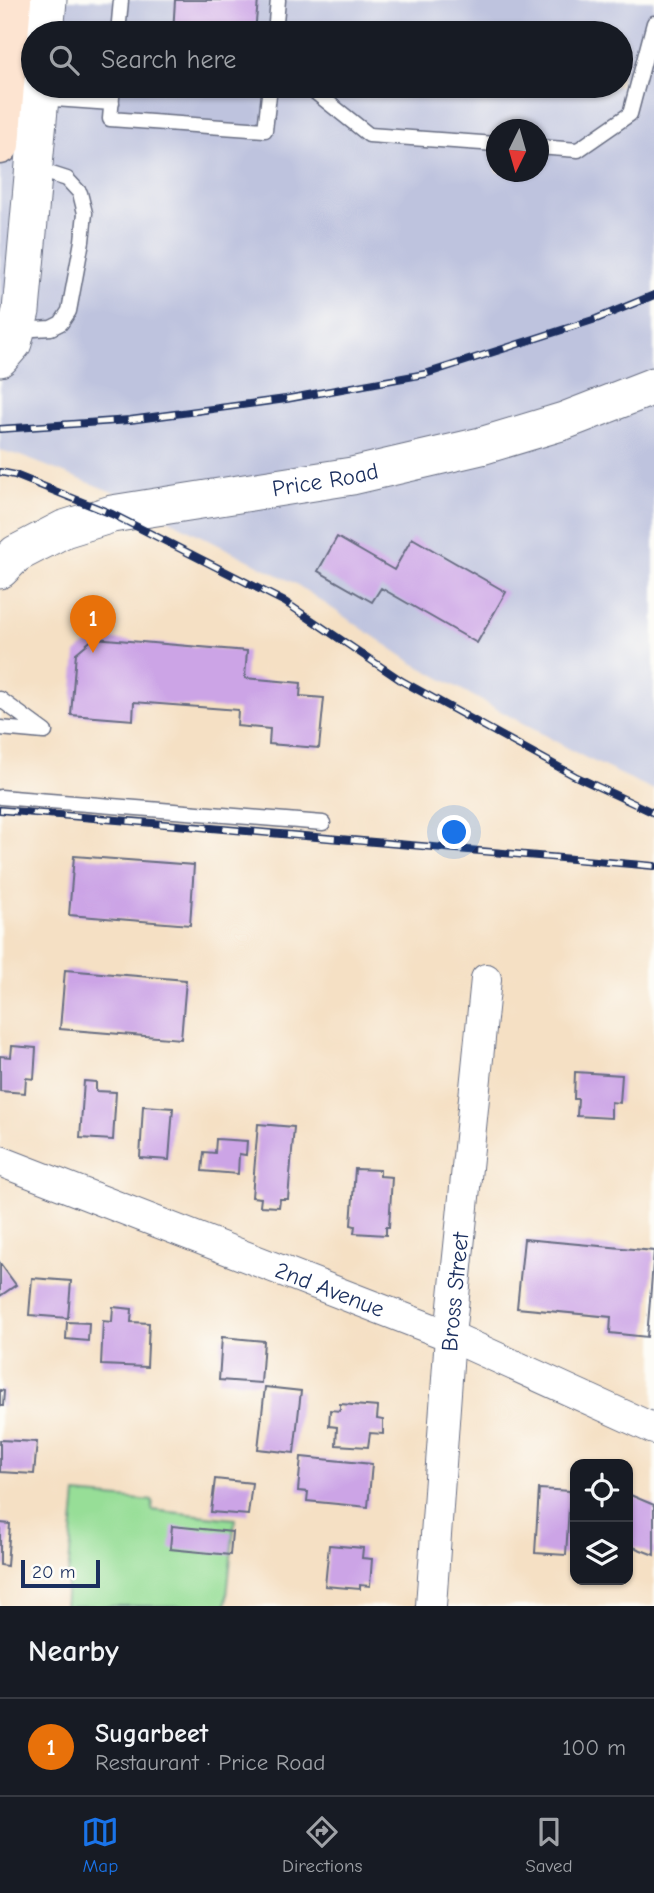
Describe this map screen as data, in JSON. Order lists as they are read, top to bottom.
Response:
{
  "streets": {
    "street": ["Price Road", "2nd Avenue", "Bross Street"]
  },
  "crossings": [
    ["2nd Avenue", "Bross Street"]
  ],
  "scale_bar": "20 m",
  "north": "bottom",
  "page": {
    "search": "Search here",
    "pins": "1",
    "scale": "20 m",
    "heading": "Nearby",
    "list": [
      {
        "mark": "1",
        "name": "Sugarbeet",
        "note": "Restaurant · Price Road",
        "value": "100 m"
      }
    ],
    "nav": ["Map", "Directions", "Saved"]
  }
}
